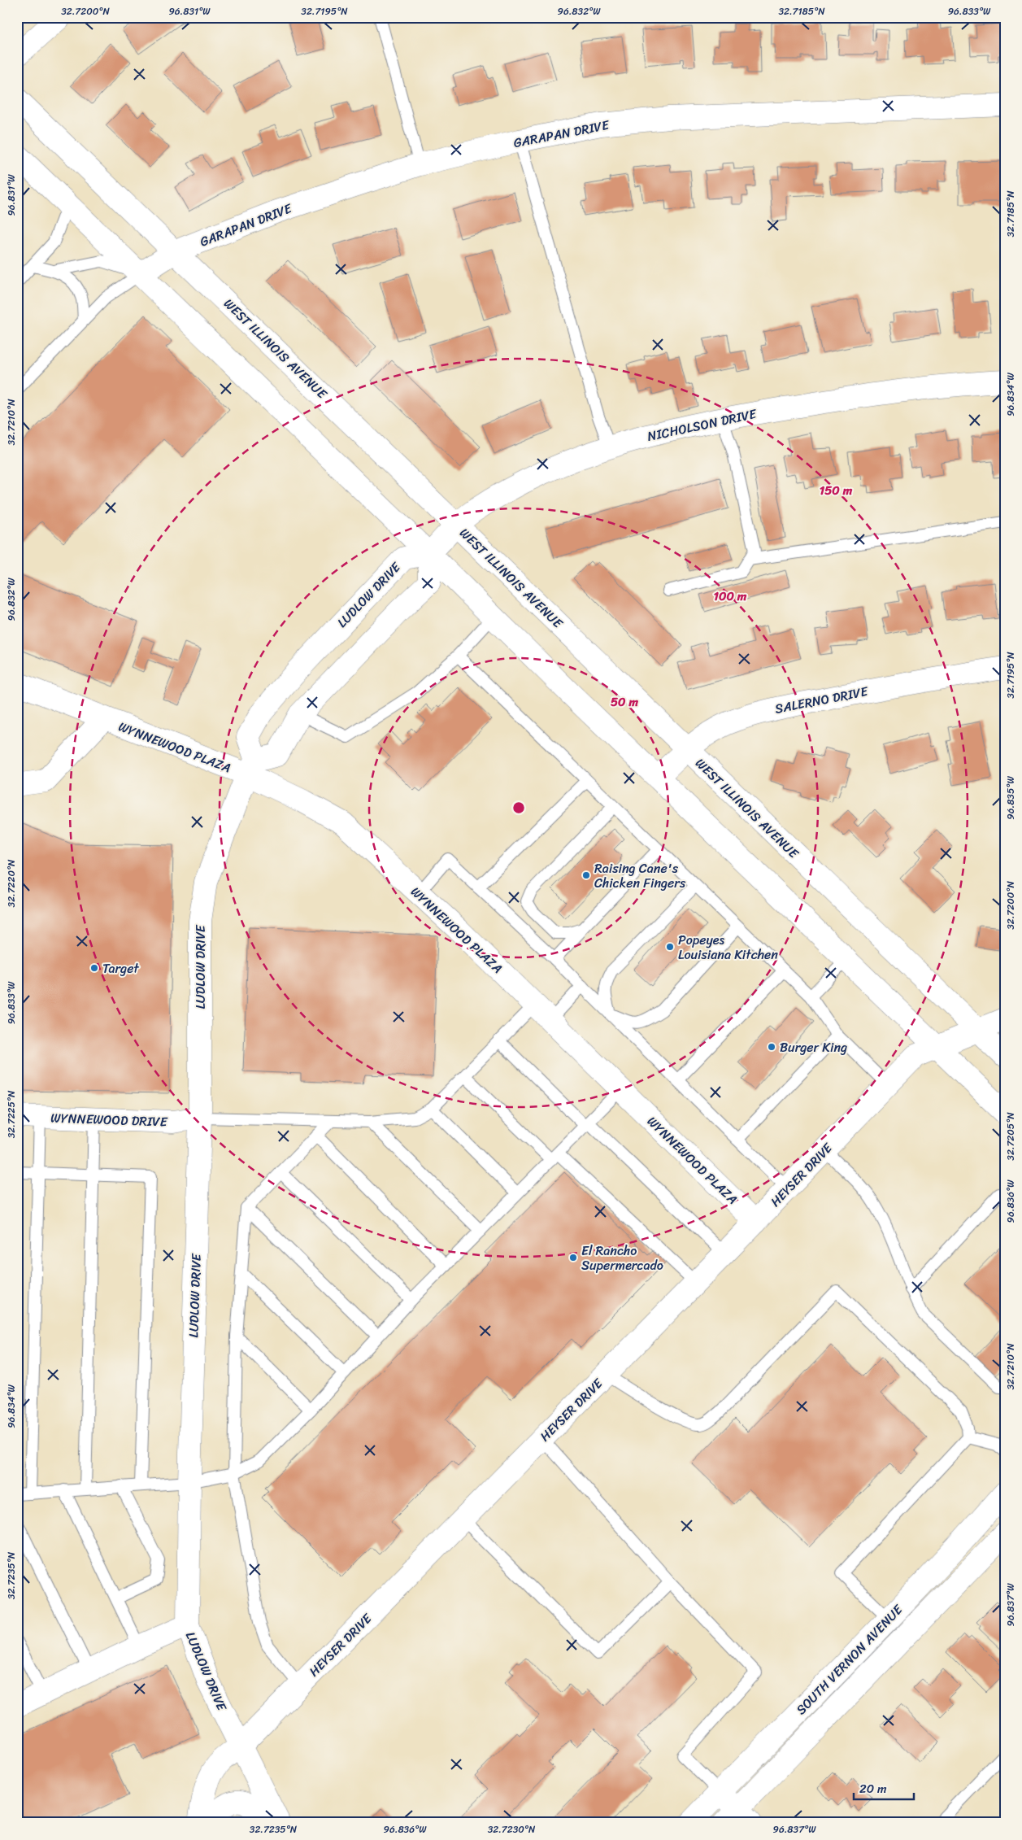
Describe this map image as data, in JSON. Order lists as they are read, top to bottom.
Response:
{
  "streets": {
    "street": [
      "GARAPAN DRIVE",
      "WEST ILLINOIS AVENUE",
      "NICHOLSON DRIVE",
      "LUDLOW DRIVE",
      "SALERNO DRIVE",
      "WYNNEWOOD PLAZA",
      "WYNNEWOOD DRIVE",
      "HEYSER DRIVE",
      "SOUTH VERNON AVENUE"
    ]
  },
  "crossings": [
    ["GARAPAN DRIVE", "WEST ILLINOIS AVENUE"],
    ["WEST ILLINOIS AVENUE", "NICHOLSON DRIVE"],
    ["WEST ILLINOIS AVENUE", "SALERNO DRIVE"],
    ["WEST ILLINOIS AVENUE", "HEYSER DRIVE"],
    ["NICHOLSON DRIVE", "LUDLOW DRIVE"],
    ["LUDLOW DRIVE", "WYNNEWOOD PLAZA"],
    ["LUDLOW DRIVE", "WYNNEWOOD DRIVE"],
    ["LUDLOW DRIVE", "HEYSER DRIVE"],
    ["WYNNEWOOD PLAZA", "HEYSER DRIVE"]
  ],
  "places": [
    "Raising Cane's Chicken Fingers",
    "Popeyes Louisiana Kitchen",
    "Target",
    "Burger King",
    "El Rancho Supermercado"
  ],
  "scale_bar": "20 m",
  "coordinates": [
    "32.7200°N",
    "96.831°W",
    "32.7195°N",
    "96.832°W",
    "32.7185°N",
    "96.833°W",
    "96.834°W",
    "32.7210°N",
    "96.835°W",
    "32.7220°N",
    "32.7225°N",
    "32.7205°N",
    "96.836°W",
    "32.7235°N",
    "96.837°W",
    "32.7230°N"
  ],
  "rings": ["150 m", "100 m", "50 m"]
}
